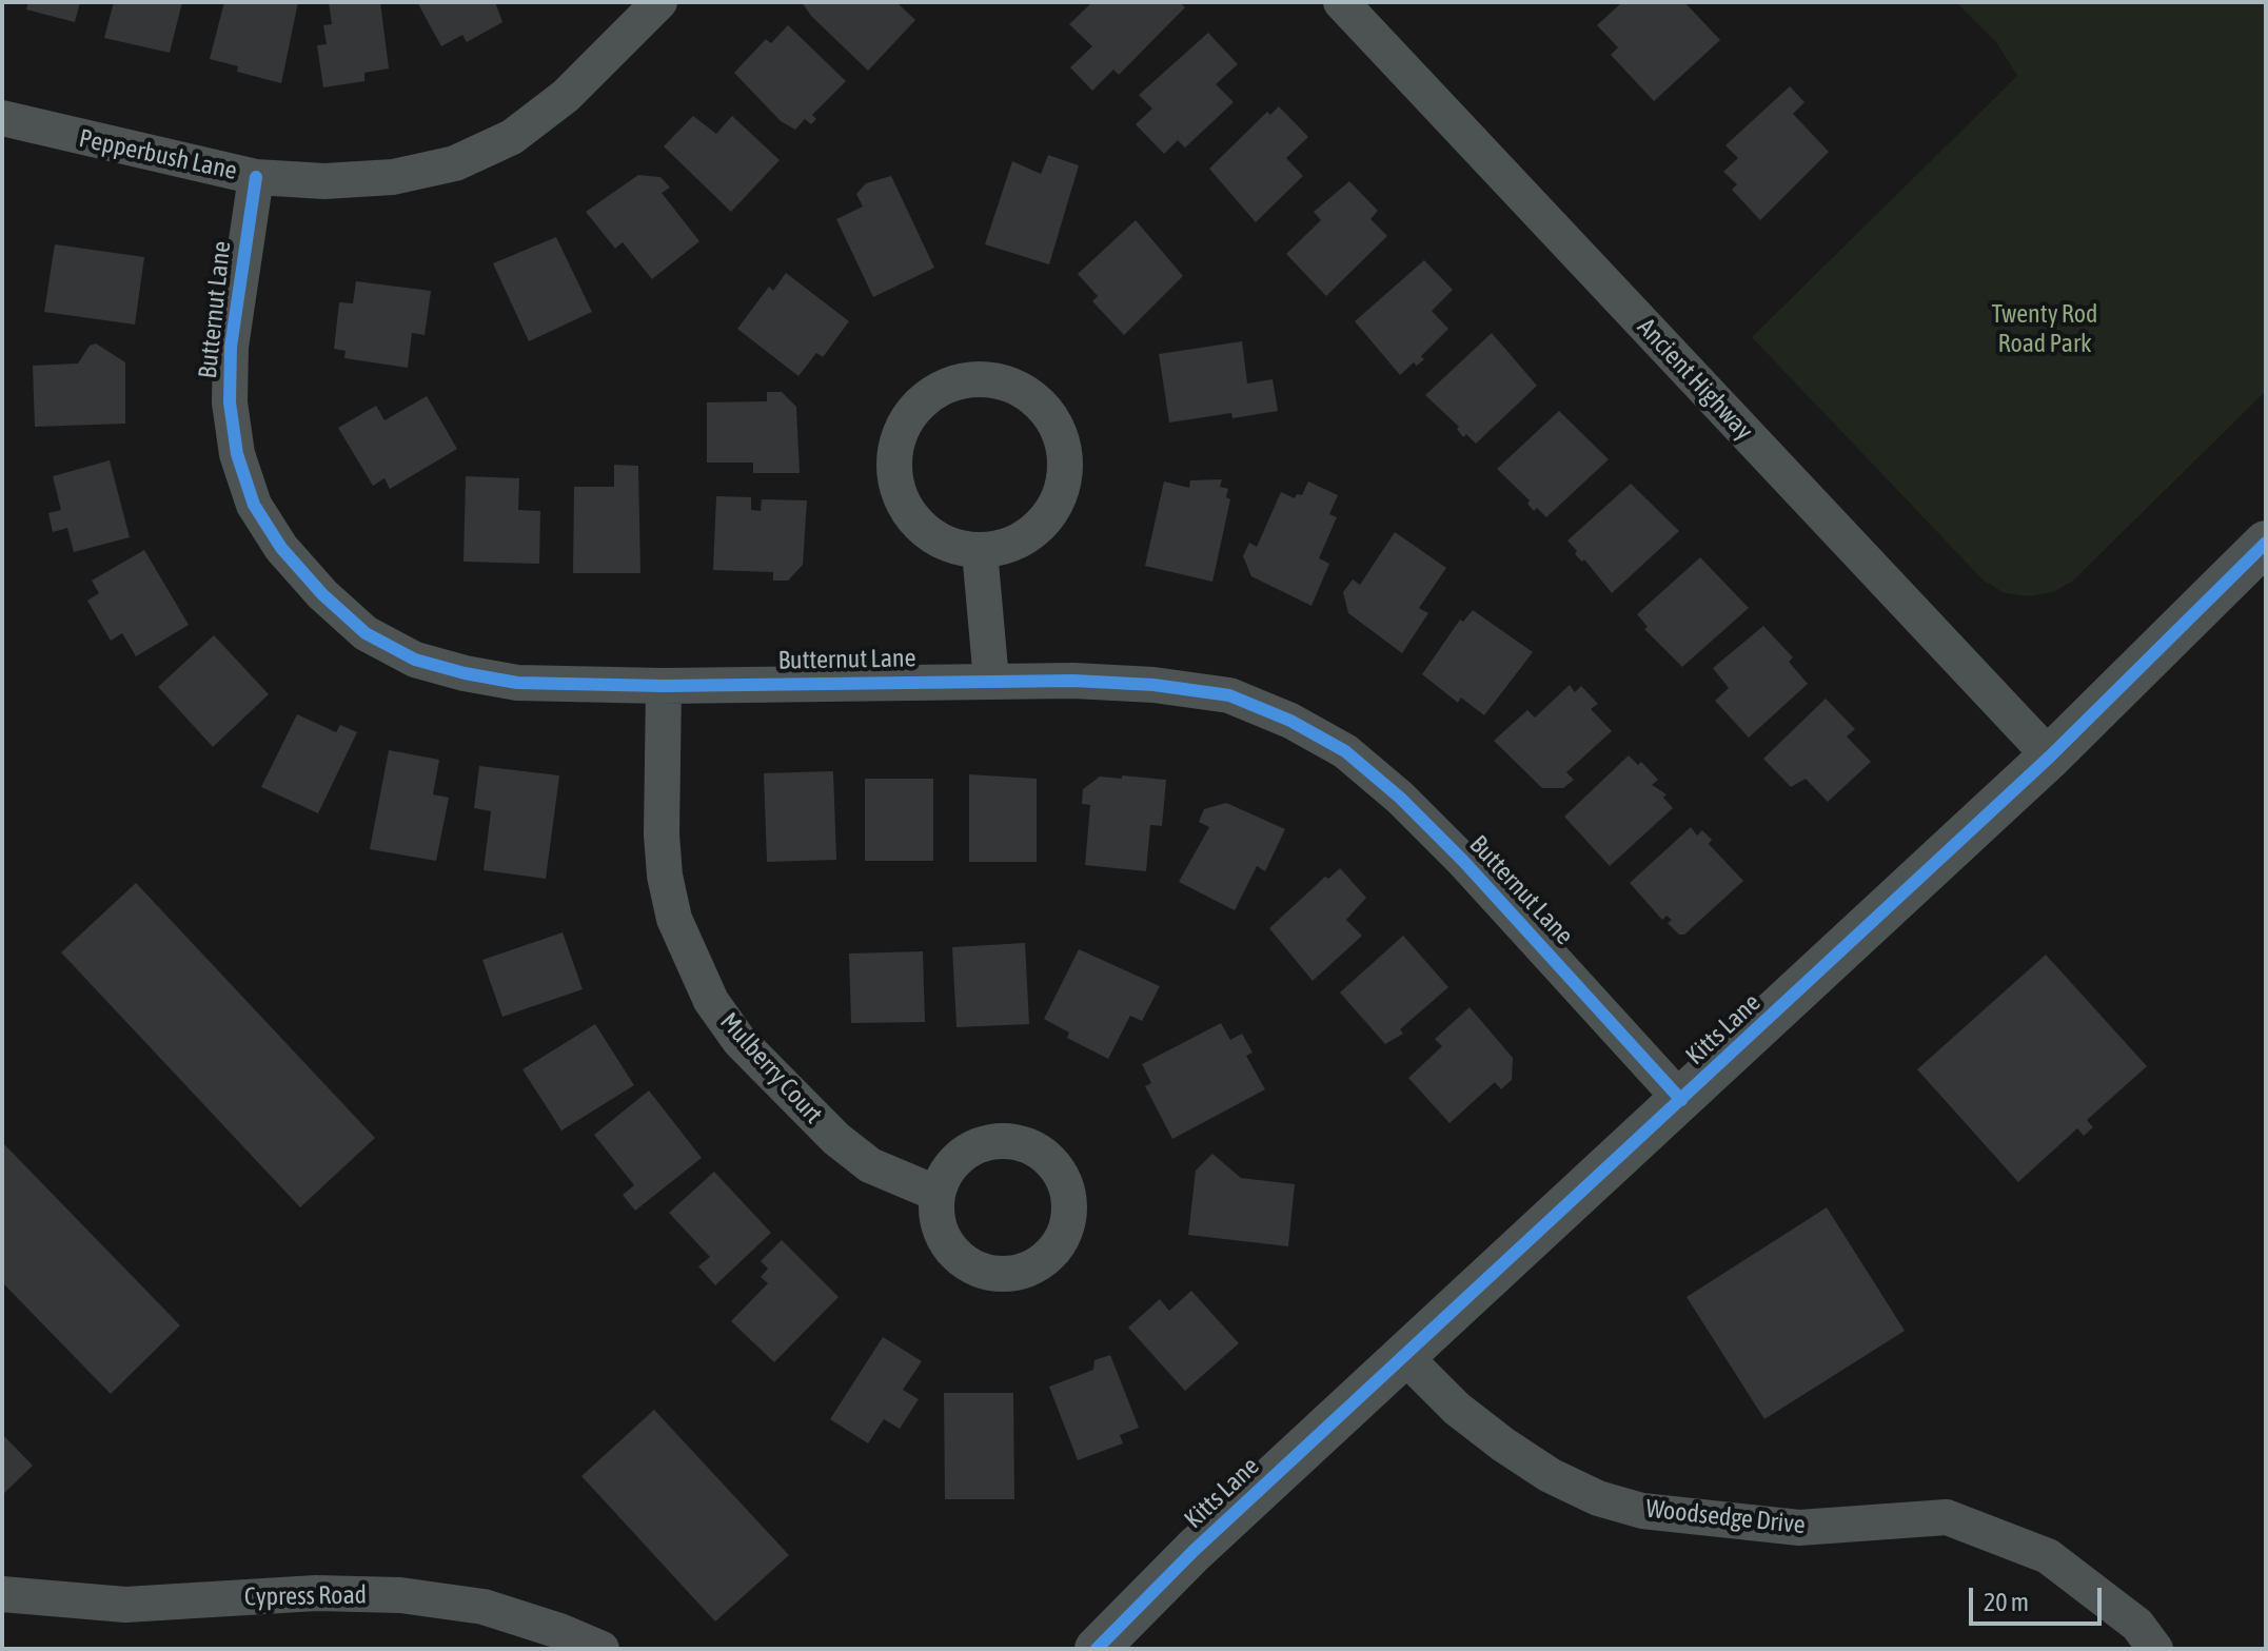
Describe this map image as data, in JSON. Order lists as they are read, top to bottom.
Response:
{
  "streets": {
    "street": [
      "Pepperbush Lane",
      "Butternut Lane",
      "Ancient Highway",
      "Kitts Lane",
      "Mulberry Court",
      "Woodsedge Drive",
      "Cypress Road"
    ]
  },
  "crossings": [
    ["Pepperbush Lane", "Butternut Lane"],
    ["Butternut Lane", "Kitts Lane"],
    ["Butternut Lane", "Mulberry Court"],
    ["Ancient Highway", "Kitts Lane"],
    ["Kitts Lane", "Woodsedge Drive"]
  ],
  "parks": ["Twenty Rod Road Park"],
  "scale_bar": "20 m"
}
